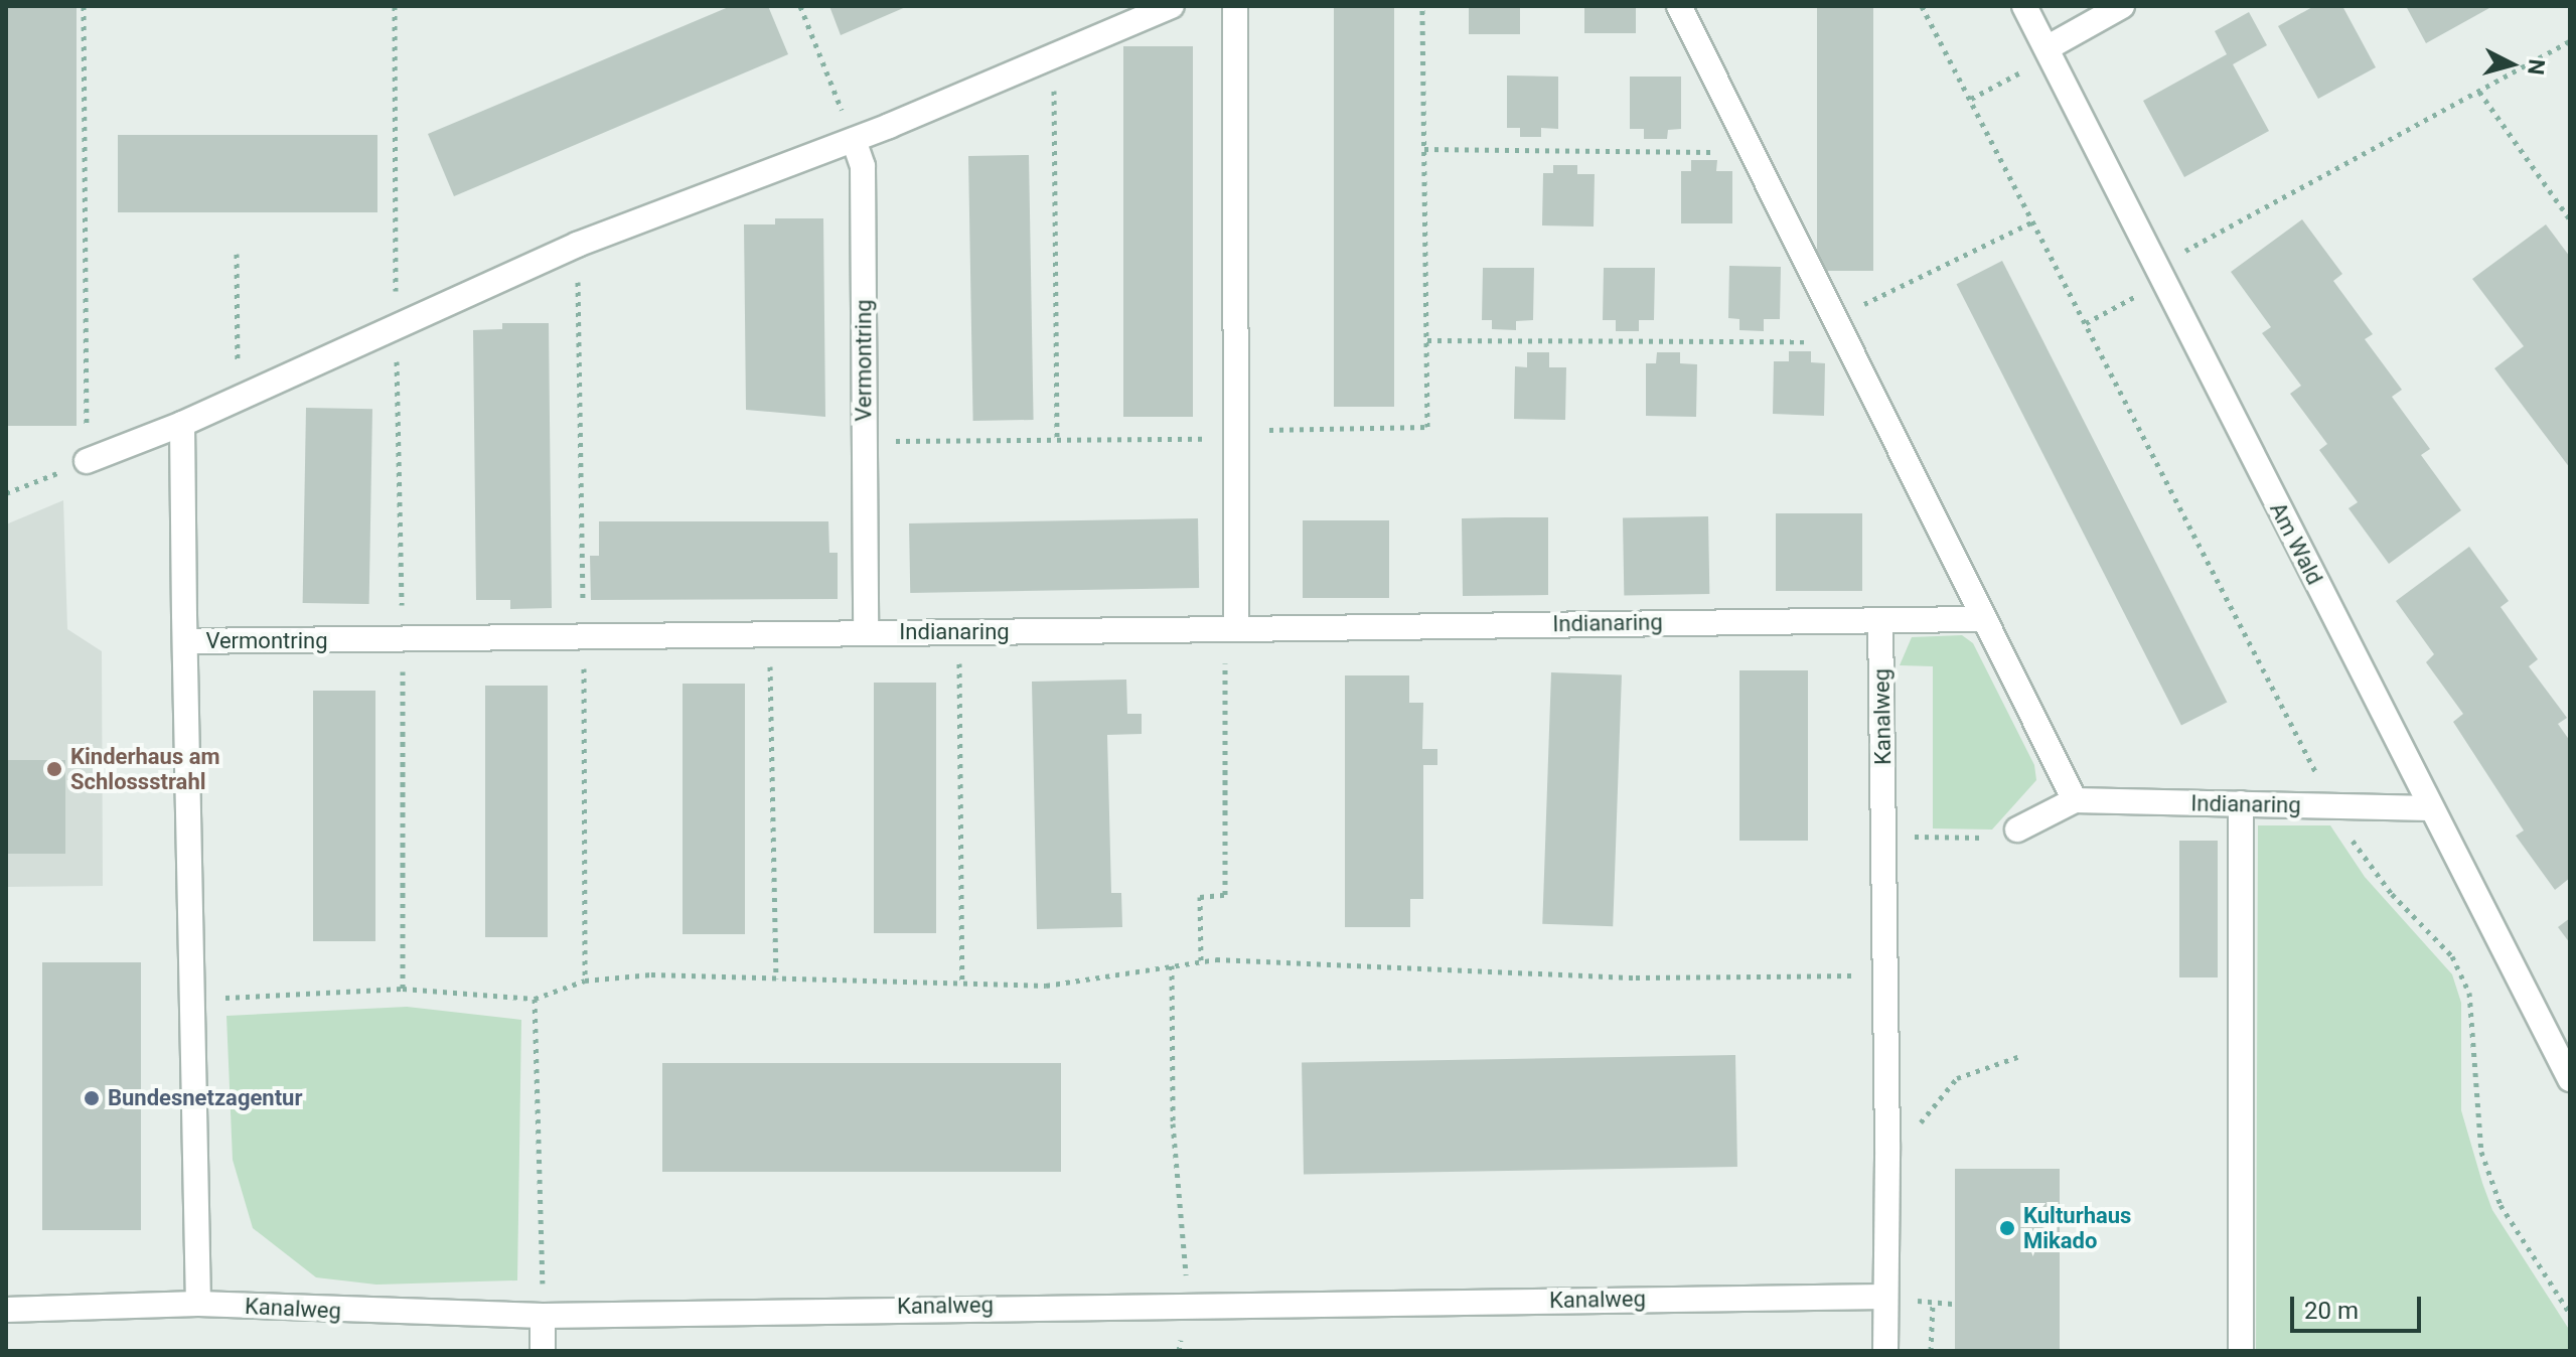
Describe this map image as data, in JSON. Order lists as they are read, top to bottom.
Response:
{
  "streets": {
    "street": [
      "Vermontring",
      "Am Wald",
      "Indianaring",
      "Kanalweg"
    ]
  },
  "crossings": [
    ["Vermontring", "Indianaring"],
    ["Vermontring", "Kanalweg"],
    ["Am Wald", "Indianaring"],
    ["Indianaring", "Kanalweg"]
  ],
  "places": ["Kinderhaus am Schlossstrahl", "Bundesnetzagentur", "Kulturhaus Mikado"],
  "scale_bar": "20 m",
  "north": "right"
}
